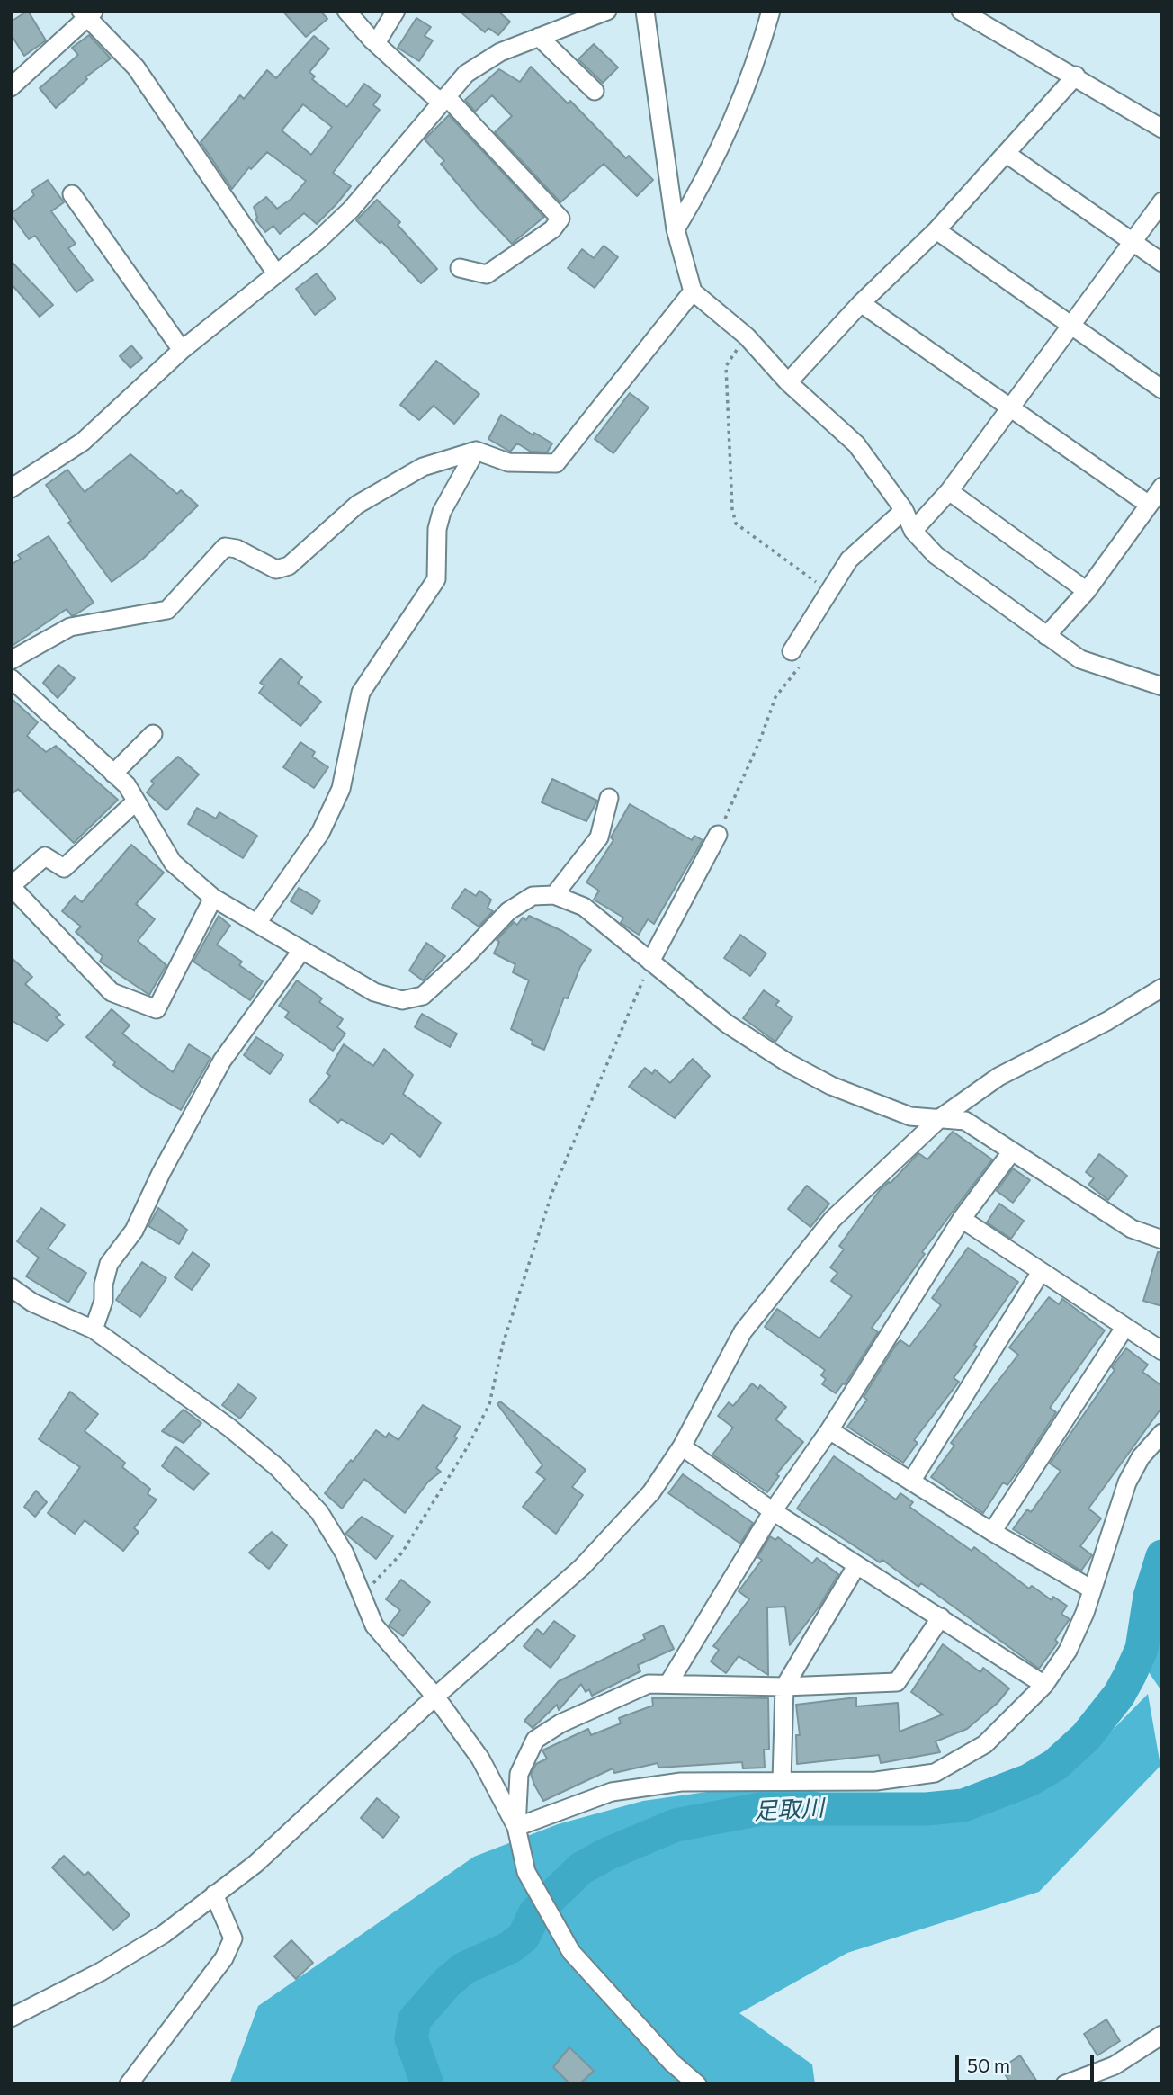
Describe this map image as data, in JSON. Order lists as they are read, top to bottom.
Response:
{
  "water": ["足取川"],
  "scale_bar": "50 m"
}
